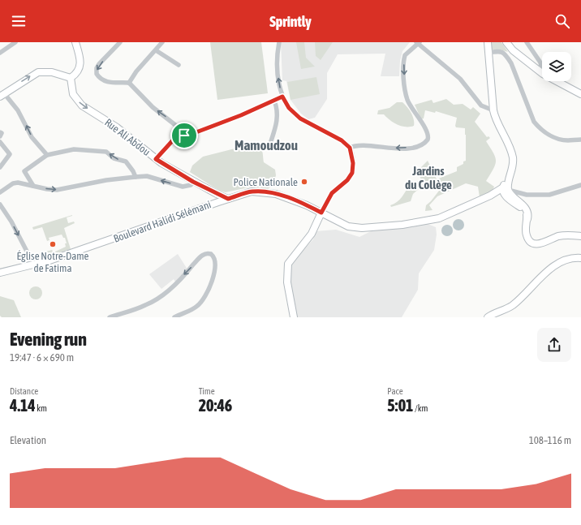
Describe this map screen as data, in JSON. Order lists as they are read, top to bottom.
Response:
{
  "streets": {
    "street": ["Rue Ali Abdou", "Boulevard Halidi Sélémani"]
  },
  "crossings": [
    ["Rue Ali Abdou", "Boulevard Halidi Sélémani"]
  ],
  "districts": ["Mamoudzou", "Jardins du Collège"],
  "places": ["Police Nationale", "Église Notre-Dame de Fatima"],
  "page": {
    "header": "Sprintly",
    "heading": ["Evening run", "19:47 · 6 × 690 m"],
    "stats": [
      ["Distance", "4.14 km"],
      ["Time", "20:46"],
      ["Pace", "5:01 /km"]
    ],
    "chart": ["Elevation", "108–116 m"]
  }
}
